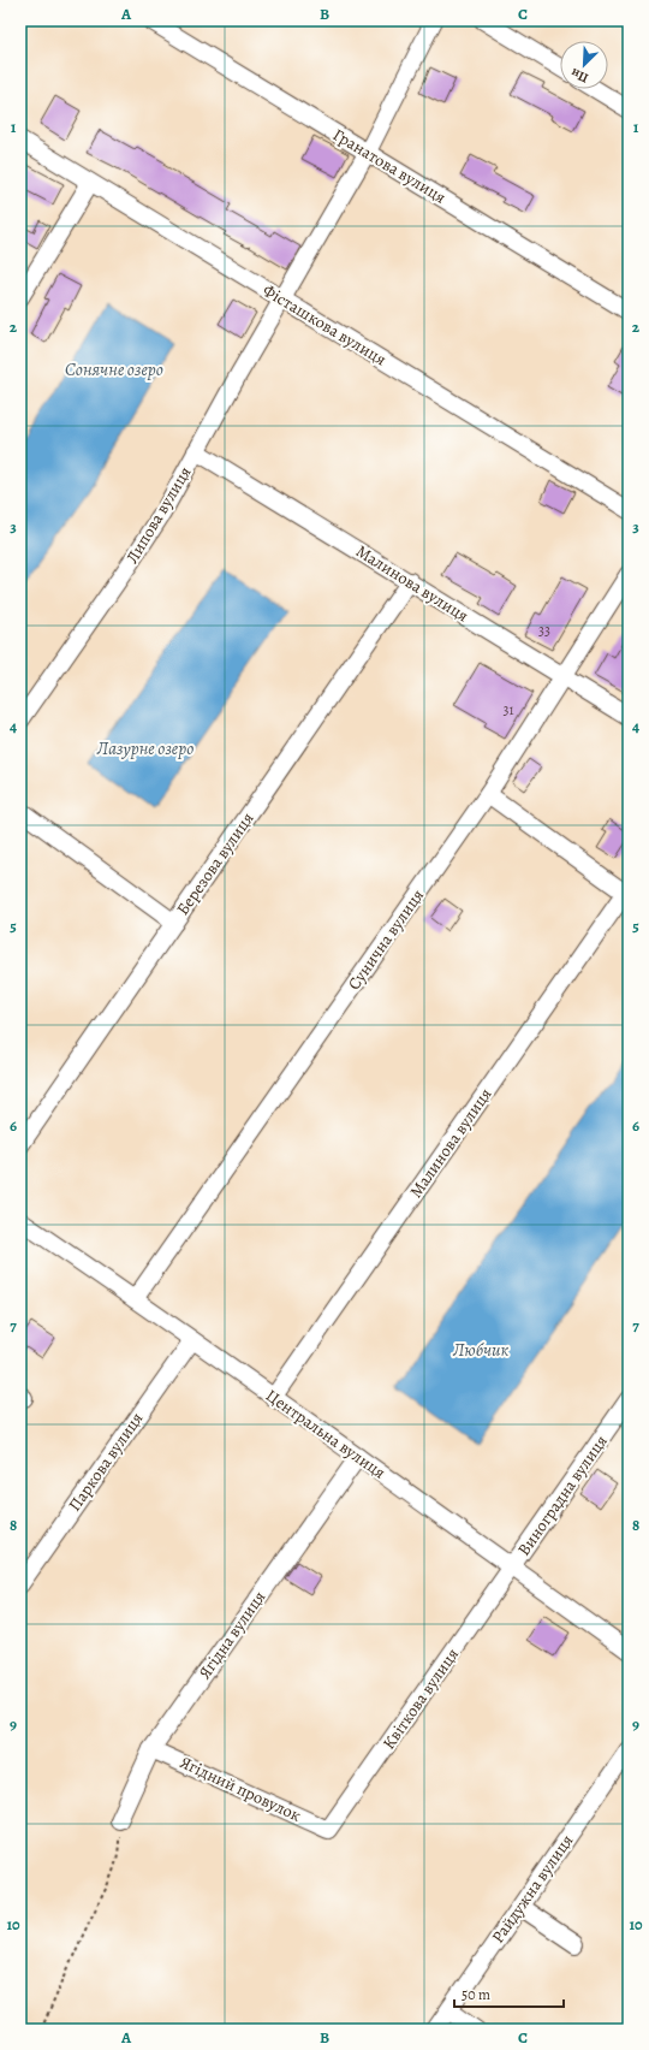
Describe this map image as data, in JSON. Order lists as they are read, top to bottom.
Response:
{
  "streets": {
    "street": [
      "Гранатова вулиця",
      "Фісташкова вулиця",
      "Липова вулиця",
      "Малинова вулиця",
      "Березова вулиця",
      "Сунична вулиця",
      "Центральна вулиця",
      "Паркова вулиця",
      "Виноградна вулиця",
      "Ягідна вулиця",
      "Квіткова вулиця",
      "Ягідний провулок",
      "Райдужна вулиця"
    ]
  },
  "crossings": [
    ["Гранатова вулиця", "Липова вулиця"],
    ["Фісташкова вулиця", "Липова вулиця"],
    ["Липова вулиця", "Малинова вулиця"],
    ["Малинова вулиця", "Березова вулиця"],
    ["Малинова вулиця", "Сунична вулиця"],
    ["Малинова вулиця", "Центральна вулиця"],
    ["Сунична вулиця", "Центральна вулиця"],
    ["Центральна вулиця", "Паркова вулиця"],
    ["Центральна вулиця", "Виноградна вулиця"],
    ["Центральна вулиця", "Ягідна вулиця"],
    ["Центральна вулиця", "Квіткова вулиця"],
    ["Виноградна вулиця", "Квіткова вулиця"],
    ["Ягідна вулиця", "Ягідний провулок"],
    ["Квіткова вулиця", "Ягідний провулок"]
  ],
  "water": ["Сонячне озеро", "Лазурне озеро", "Любчик"],
  "house_numbers": ["33", "31"],
  "scale_bar": "50 m",
  "north": "bottom left",
  "grid": {
    "columns": ["A", "B", "C"],
    "rows": [
      "1",
      "2",
      "3",
      "4",
      "5",
      "6",
      "7",
      "8",
      "9",
      "10"
    ]
  }
}
